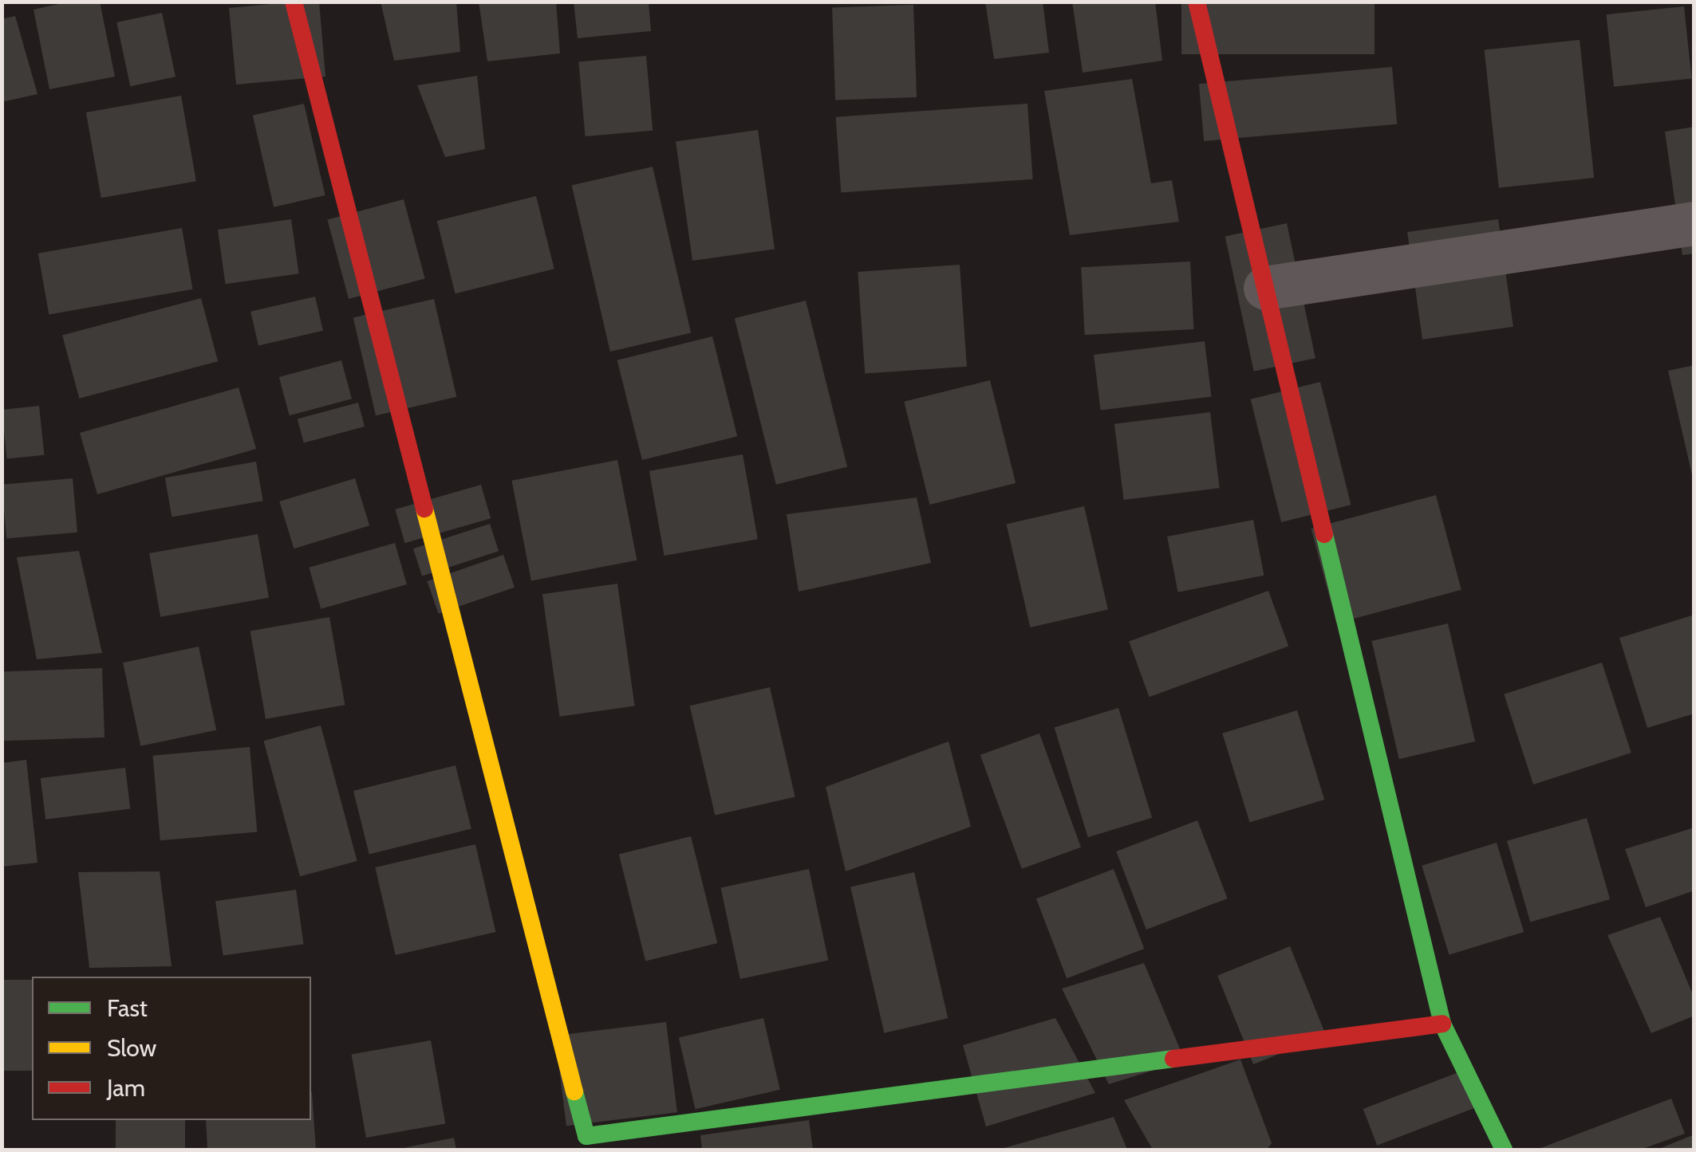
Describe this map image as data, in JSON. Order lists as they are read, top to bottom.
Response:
{
  "legend": ["Fast", "Slow", "Jam"]
}
